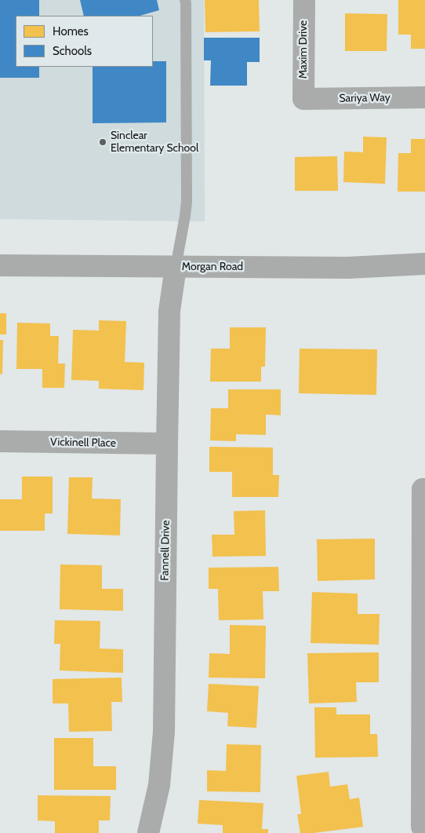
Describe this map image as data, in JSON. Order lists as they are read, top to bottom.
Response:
{
  "streets": {
    "street": [
      "Maxim Drive",
      "Sariya Way",
      "Morgan Road",
      "Vickinell Place",
      "Fannell Drive"
    ]
  },
  "crossings": [
    ["Maxim Drive", "Sariya Way"],
    ["Morgan Road", "Fannell Drive"],
    ["Vickinell Place", "Fannell Drive"]
  ],
  "places": ["Sinclear Elementary School"],
  "legend": ["Homes", "Schools"]
}
